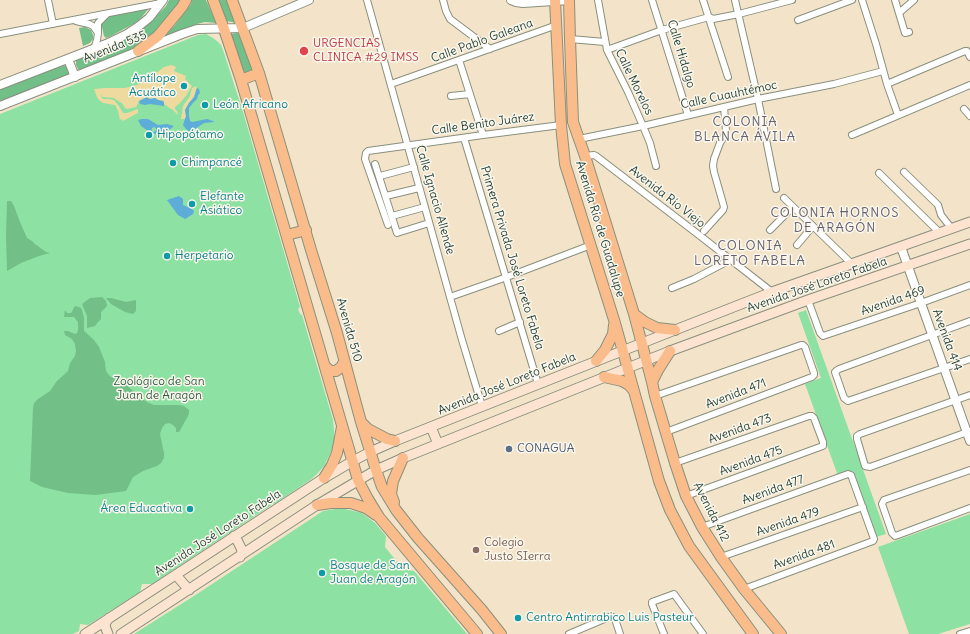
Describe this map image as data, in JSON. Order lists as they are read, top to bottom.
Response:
{
  "streets": {
    "main road": [
      "Avenida Río de Guadalupe",
      "Avenida José Loreto Fabela",
      "Avenida 510",
      "Avenida 412"
    ],
    "street": [
      "Calle Pablo Galeana",
      "Avenida 535",
      "Calle Hidalgo",
      "Calle Morelos",
      "Calle Cuauhtémoc",
      "Calle Benito Juárez",
      "Avenida Río Viejo",
      "Calle Ignacio Allende",
      "Primera Privada José Loreto Fabela",
      "Avenida 469",
      "Avenida 414",
      "Avenida 471",
      "Avenida 473",
      "Avenida 475",
      "Avenida 477",
      "Avenida 479",
      "Avenida 481"
    ]
  },
  "crossings": [
    ["Calle Pablo Galeana", "Calle Ignacio Allende"],
    ["Calle Pablo Galeana", "Avenida Río de Guadalupe"],
    ["Avenida 535", "Avenida 510"],
    ["Calle Hidalgo", "Calle Cuauhtémoc"],
    ["Calle Morelos", "Calle Cuauhtémoc"],
    ["Calle Cuauhtémoc", "Avenida Río de Guadalupe"],
    ["Calle Benito Juárez", "Calle Ignacio Allende"],
    ["Calle Benito Juárez", "Avenida Río de Guadalupe"],
    ["Calle Benito Juárez", "Primera Privada José Loreto Fabela"],
    ["Avenida Río Viejo", "Avenida Río de Guadalupe"],
    ["Avenida Río Viejo", "Avenida José Loreto Fabela"],
    ["Calle Ignacio Allende", "Avenida José Loreto Fabela"],
    ["Avenida Río de Guadalupe", "Avenida José Loreto Fabela"],
    ["Avenida Río de Guadalupe", "Avenida 412"],
    ["Primera Privada José Loreto Fabela", "Avenida José Loreto Fabela"],
    ["Avenida José Loreto Fabela", "Avenida 469"],
    ["Avenida José Loreto Fabela", "Avenida 510"],
    ["Avenida José Loreto Fabela", "Avenida 414"],
    ["Avenida José Loreto Fabela", "Avenida 412"],
    ["Avenida 469", "Avenida 414"],
    ["Avenida 471", "Avenida 412"],
    ["Avenida 473", "Avenida 475"],
    ["Avenida 473", "Avenida 412"],
    ["Avenida 475", "Avenida 412"],
    ["Avenida 477", "Avenida 412"],
    ["Avenida 477", "Avenida 479"],
    ["Avenida 477", "Avenida 481"],
    ["Avenida 412", "Avenida 479"],
    ["Avenida 412", "Avenida 481"],
    ["Avenida 479", "Avenida 481"]
  ],
  "districts": ["COLONIA BLANCA ÁVILA", "COLONIA HORNOS DE ARAGÓN", "COLONIA LORETO FABELA"],
  "parks": ["Zoológico de San Juan de Aragón"],
  "places": [
    "URGENCIAS CLINICA #29 IMSS",
    "Antílope Acuático",
    "León Africano",
    "Hipopótamo",
    "Chimpancé",
    "Elefante Asiático",
    "Herpetario",
    "CONAGUA",
    "Área Educativa",
    "Colegio Justo SIerra",
    "Bosque de San Juan de Aragón",
    "Centro Antirrabico Luis Pasteur"
  ]
}
